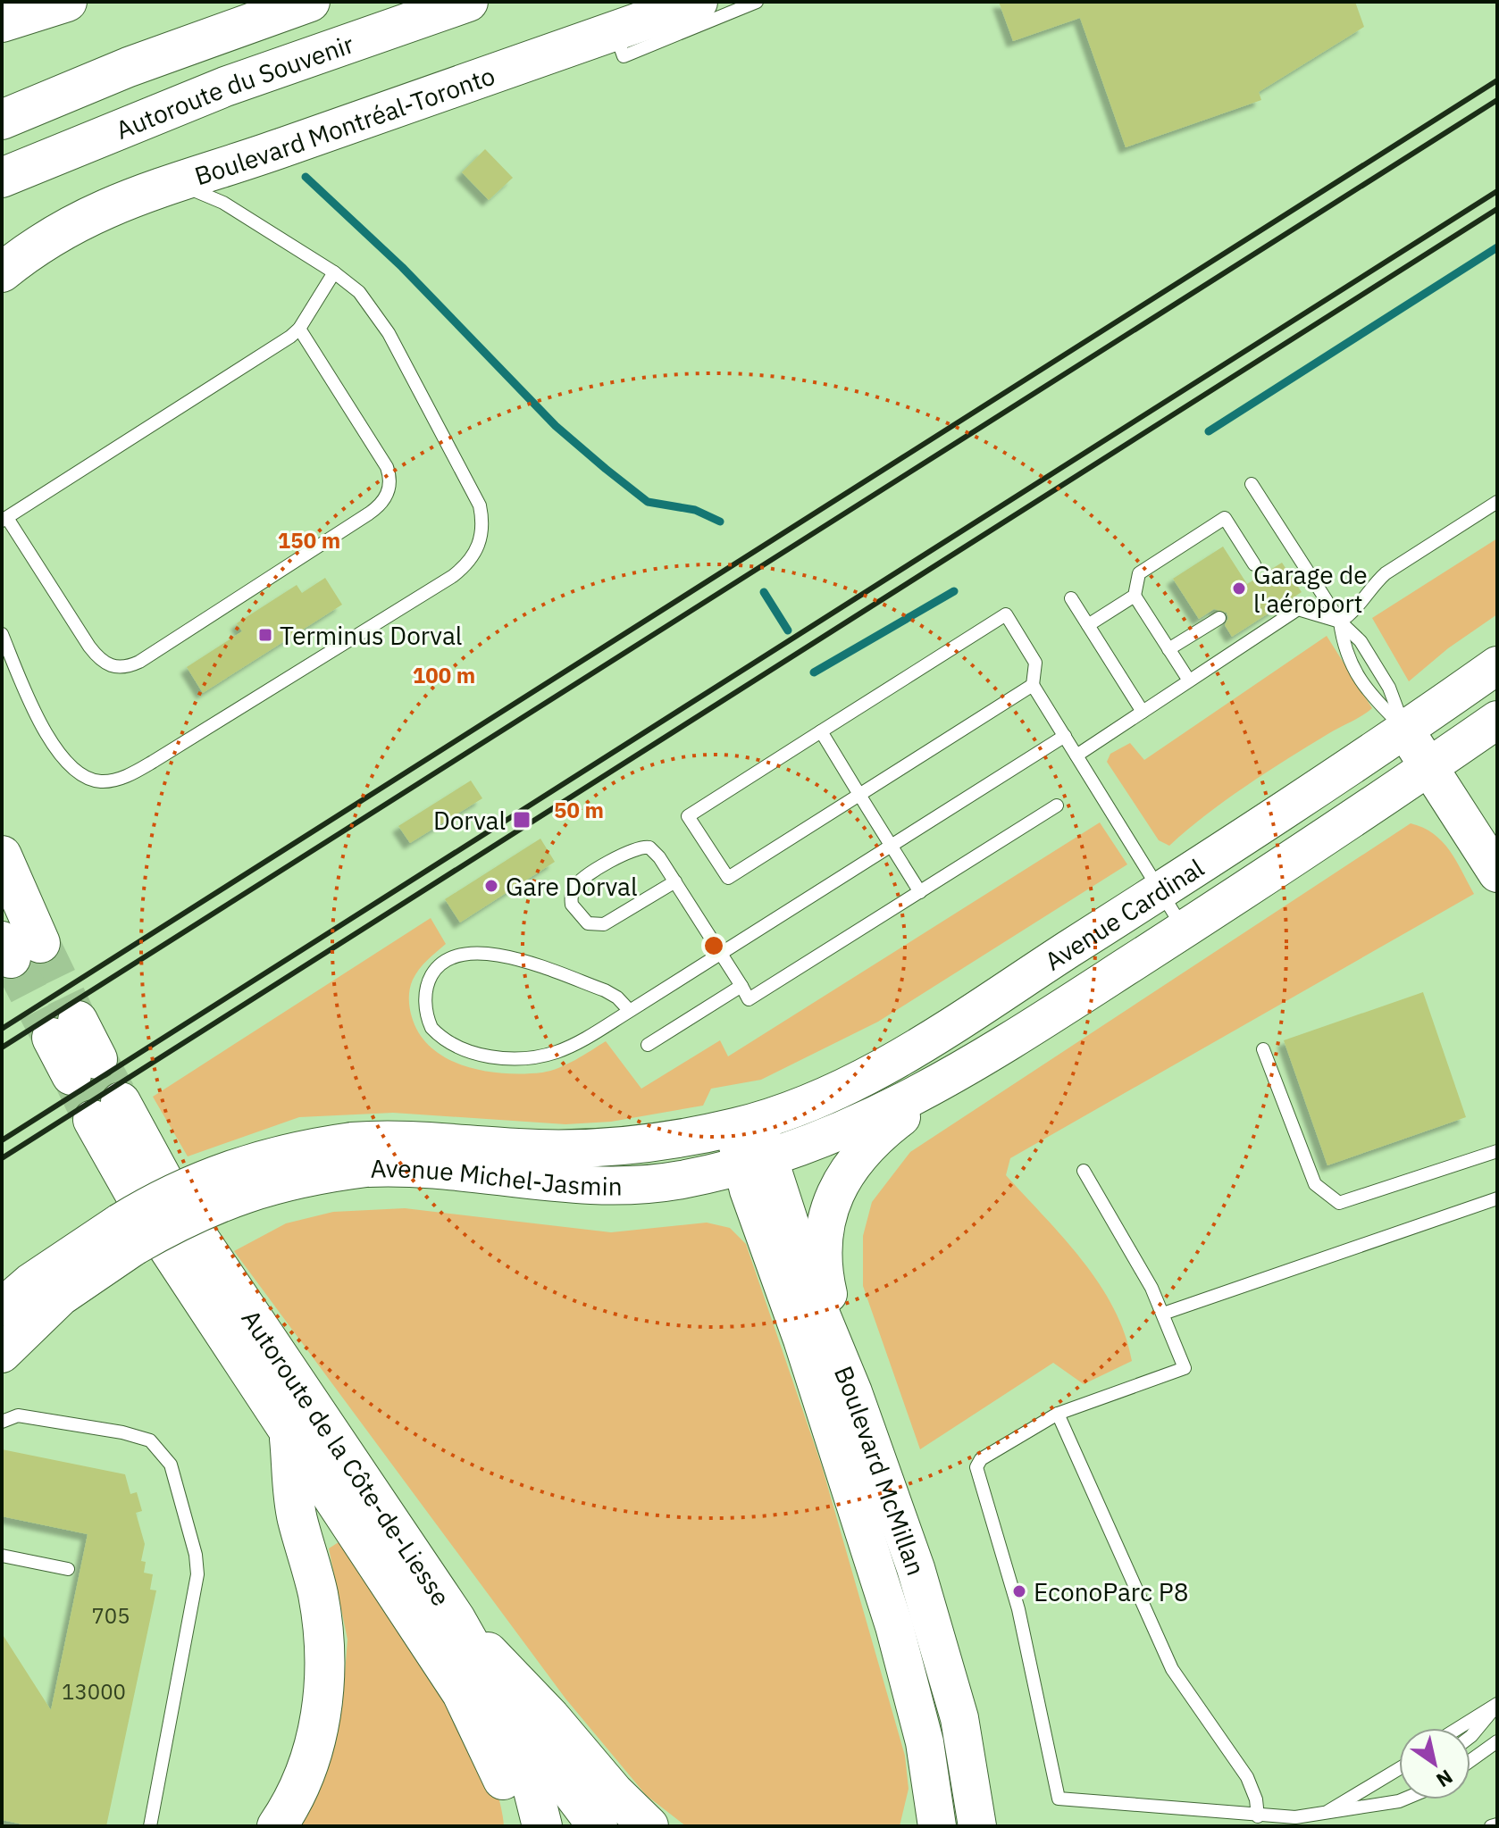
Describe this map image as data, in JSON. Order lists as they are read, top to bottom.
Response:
{
  "streets": {
    "main road": [
      "Autoroute du Souvenir",
      "Boulevard Montréal-Toronto",
      "Avenue Cardinal",
      "Avenue Michel-Jasmin",
      "Autoroute de la Côte-de-Liesse",
      "Boulevard McMillan"
    ]
  },
  "crossings": [
    ["Avenue Cardinal", "Avenue Michel-Jasmin"],
    ["Avenue Cardinal", "Boulevard McMillan"],
    ["Avenue Michel-Jasmin", "Boulevard McMillan"]
  ],
  "places": {
    "other": ["Garage de l'aéroport", "Gare Dorval", "EconoParc P8"],
    "transit": ["Terminus Dorval", "Dorval"]
  },
  "house_numbers": ["705", "13000"],
  "north": "bottom right",
  "rings": ["150 m", "100 m", "50 m"]
}
